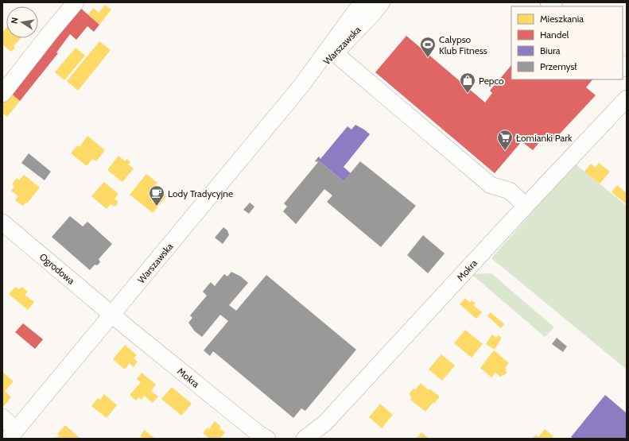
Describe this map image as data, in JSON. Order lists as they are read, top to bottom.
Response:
{
  "streets": {
    "street": ["Warszawska", "Ogrodowa", "Mokra"]
  },
  "crossings": [
    ["Warszawska", "Ogrodowa"],
    ["Warszawska", "Mokra"],
    ["Ogrodowa", "Mokra"]
  ],
  "places": {
    "sports": ["Calypso Klub Fitness"],
    "shop": ["Pepco"],
    "supermarket": ["Łomianki Park"],
    "cafe": ["Lody Tradycyjne"]
  },
  "legend": [
    "Mieszkania",
    "Handel",
    "Biura",
    "Przemysł"
  ],
  "north": "left"
}
